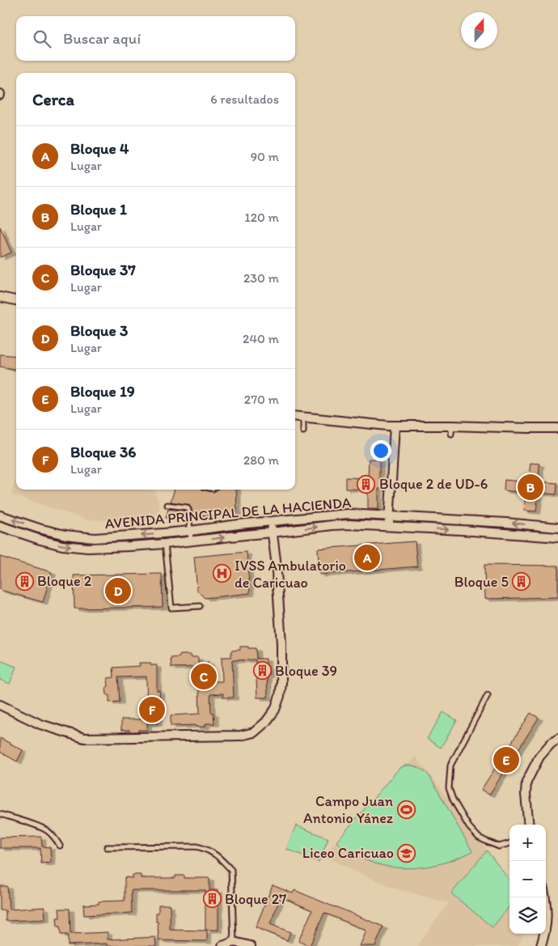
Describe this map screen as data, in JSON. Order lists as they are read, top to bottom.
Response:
{
  "streets": {
    "street": ["AVENIDA PRINCIPAL DE LA HACIENDA"]
  },
  "places": {
    "building": [
      "Bloque 2 de UD-6",
      "Bloque 2",
      "Bloque 5",
      "Bloque 39",
      "Bloque 27"
    ],
    "hospital": ["IVSS Ambulatorio de Caricuao"],
    "sports": ["Campo Juan Antonio Yánez"],
    "school or university": ["Liceo Caricuao"]
  },
  "north": "top",
  "page": {
    "search": "Buscar aquí",
    "heading": ["Cerca", "6 resultados"],
    "list": [
      {
        "mark": "A",
        "name": "Bloque 4",
        "note": "Lugar",
        "value": "90 m"
      },
      {
        "mark": "B",
        "name": "Bloque 1",
        "note": "Lugar",
        "value": "120 m"
      },
      {
        "mark": "C",
        "name": "Bloque 37",
        "note": "Lugar",
        "value": "230 m"
      },
      {
        "mark": "D",
        "name": "Bloque 3",
        "note": "Lugar",
        "value": "240 m"
      },
      {
        "mark": "E",
        "name": "Bloque 19",
        "note": "Lugar",
        "value": "270 m"
      },
      {
        "mark": "F",
        "name": "Bloque 36",
        "note": "Lugar",
        "value": "280 m"
      }
    ],
    "pins": [
      "B",
      "A",
      "D",
      "C",
      "F",
      "E"
    ],
    "map_buttons": ["+", "−"]
  }
}
